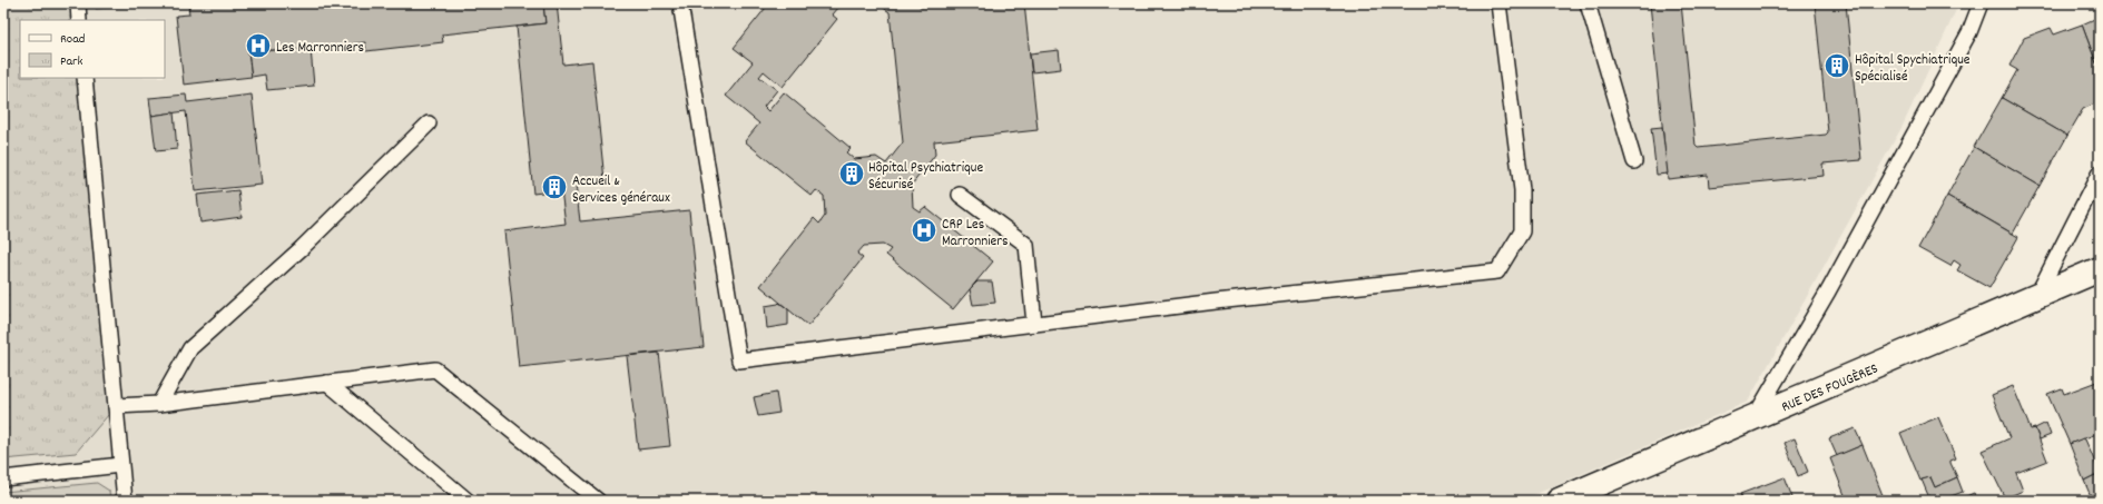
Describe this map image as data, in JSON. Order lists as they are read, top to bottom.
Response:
{
  "streets": {
    "street": ["RUE DES FOUGÈRES"]
  },
  "places": {
    "hospital": ["Les Marronniers", "CRP Les Marronniers"],
    "building": ["Hôpital Spychiatrique Spécialisé", "Hôpital Psychiatrique Sécurisé", "Accueil & Services généraux"]
  },
  "legend": ["Road", "Park"]
}
